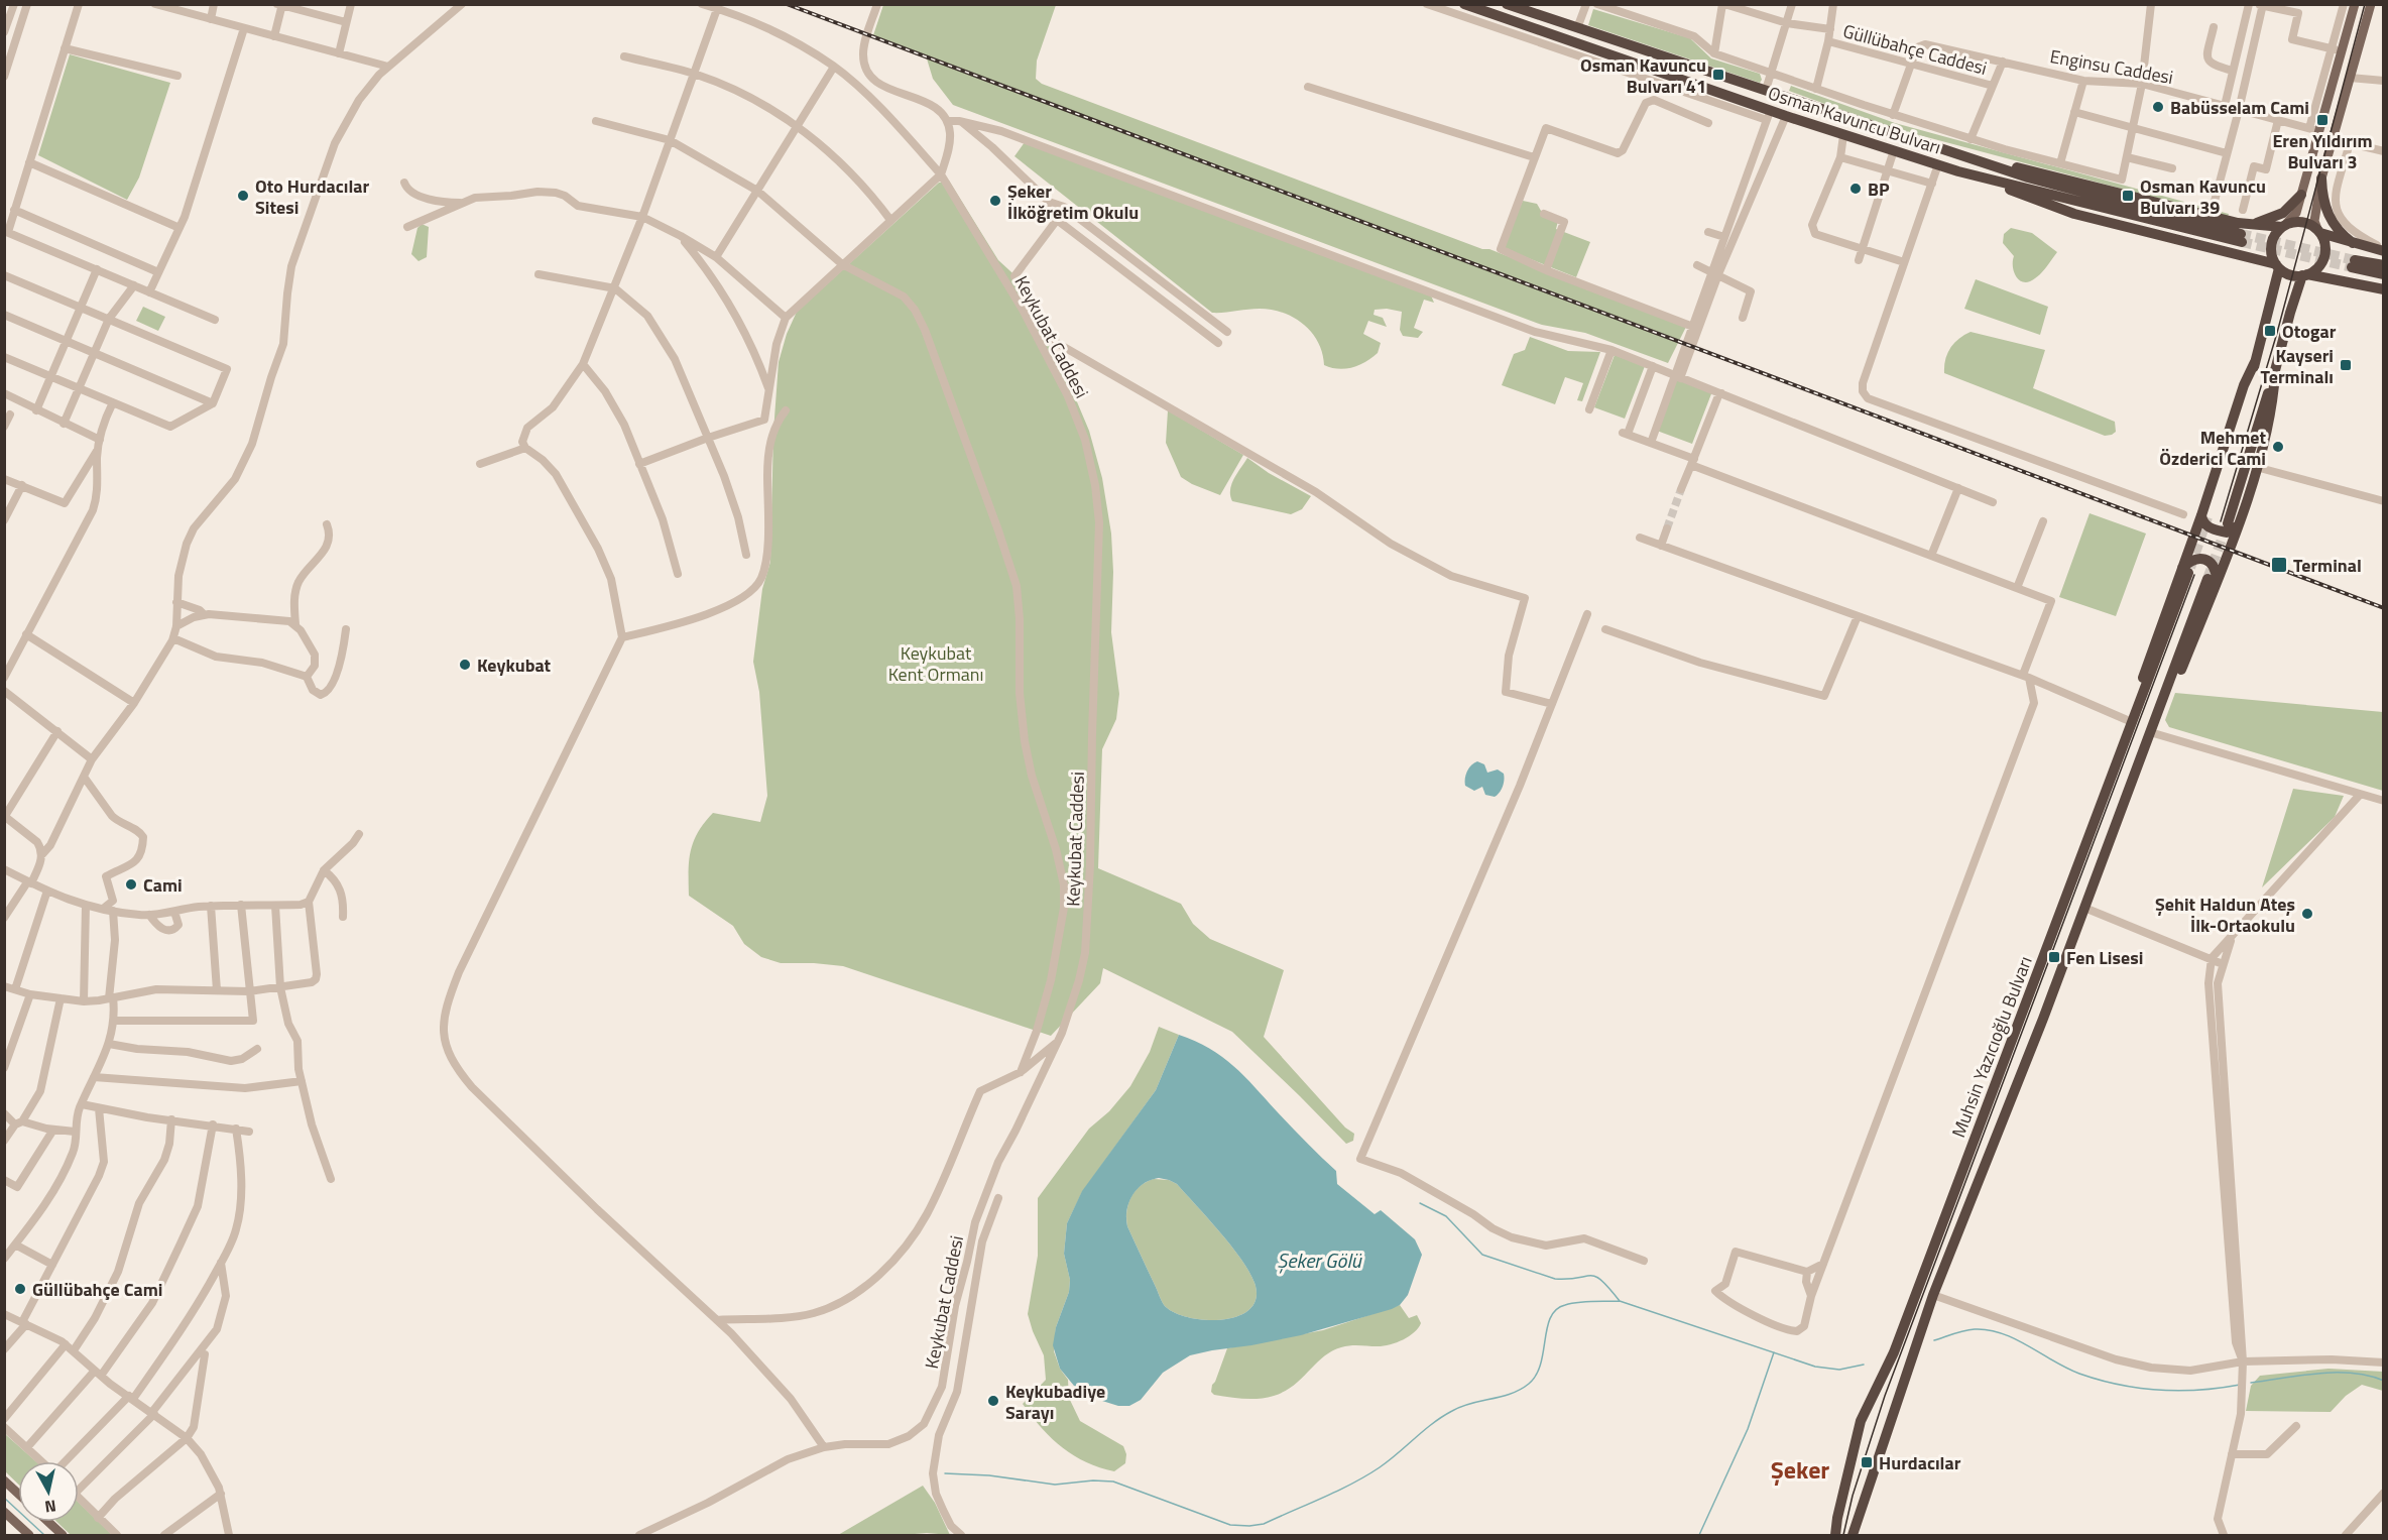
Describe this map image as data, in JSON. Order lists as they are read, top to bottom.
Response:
{
  "streets": {
    "highway": ["Osman Kavuncu Bulvarı", "Muhsin Yazıcıoğlu Bulvarı"],
    "street": ["Güllübahçe Caddesi", "Enginsu Caddesi", "Keykubat Caddesi"]
  },
  "crossings": [
    ["Güllübahçe Caddesi", "Enginsu Caddesi"]
  ],
  "districts": ["Şeker"],
  "water": ["Şeker Gölü"],
  "parks": ["Keykubat Kent Ormanı"],
  "places": {
    "transit": [
      "Osman Kavuncu Bulvarı 41",
      "Eren Yıldırım Bulvarı 3",
      "Osman Kavuncu Bulvarı 39",
      "Otogar",
      "Kayseri Terminalı",
      "Terminal",
      "Fen Lisesi",
      "Hurdacılar"
    ],
    "other": [
      "Babüsselam Cami",
      "BP",
      "Oto Hurdacılar Sitesi",
      "Şeker İlköğretim Okulu",
      "Mehmet Özderici Cami",
      "Keykubat",
      "Cami",
      "Şehit Haldun Ateş İlk-Ortaokulu",
      "Güllübahçe Cami",
      "Keykubadiye Sarayı"
    ]
  },
  "north": "bottom"
}
